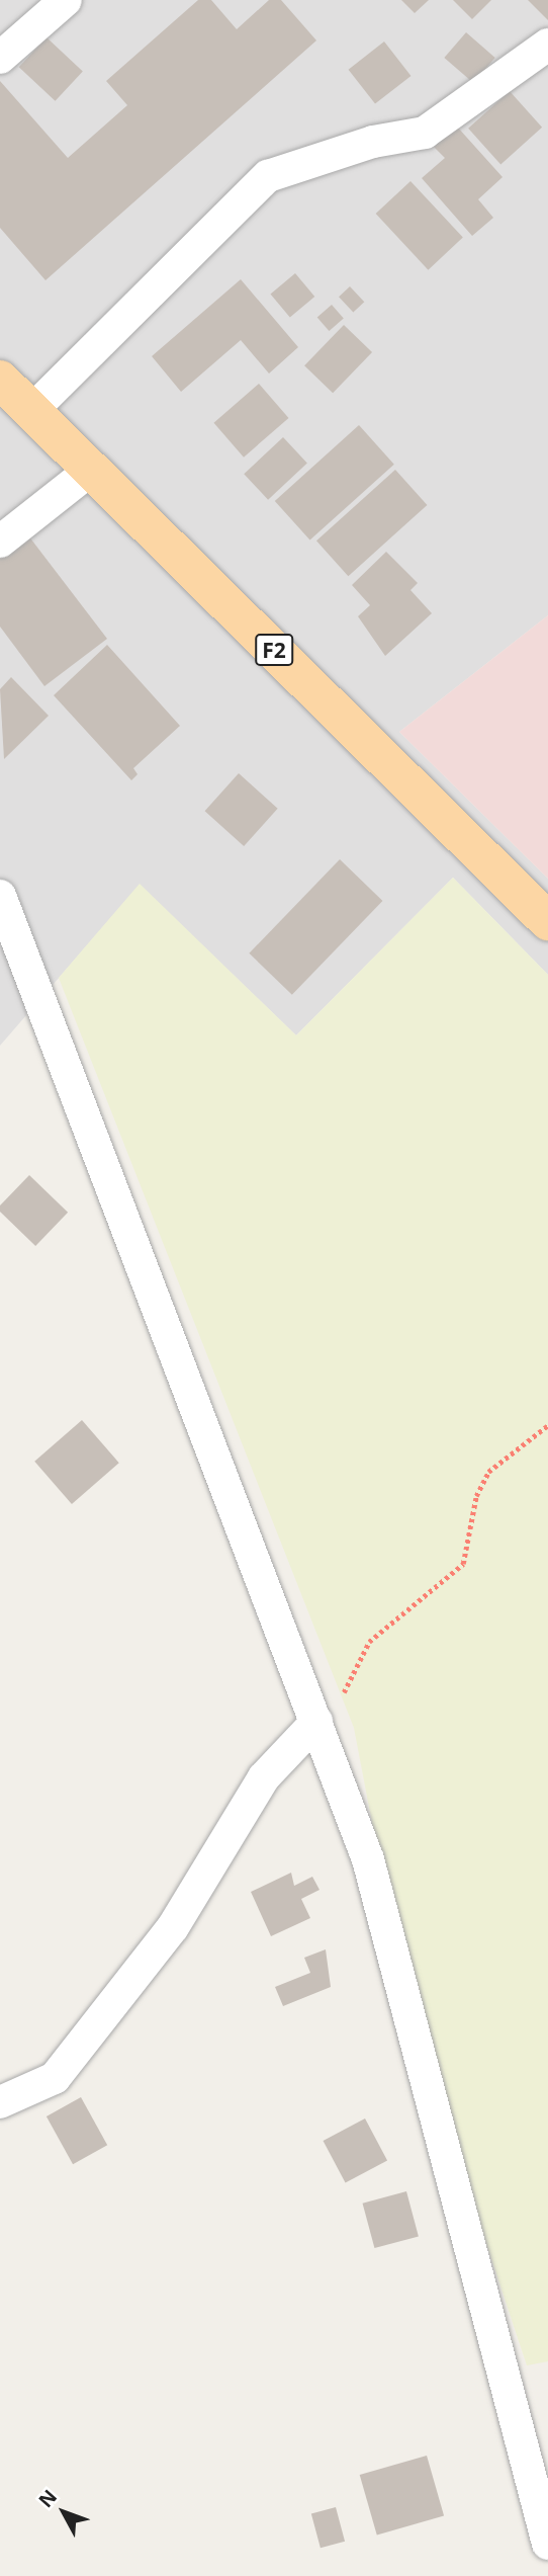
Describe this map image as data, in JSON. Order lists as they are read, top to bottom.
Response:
{
  "streets": {
    "main road": ["F2"]
  },
  "north": "top left"
}
